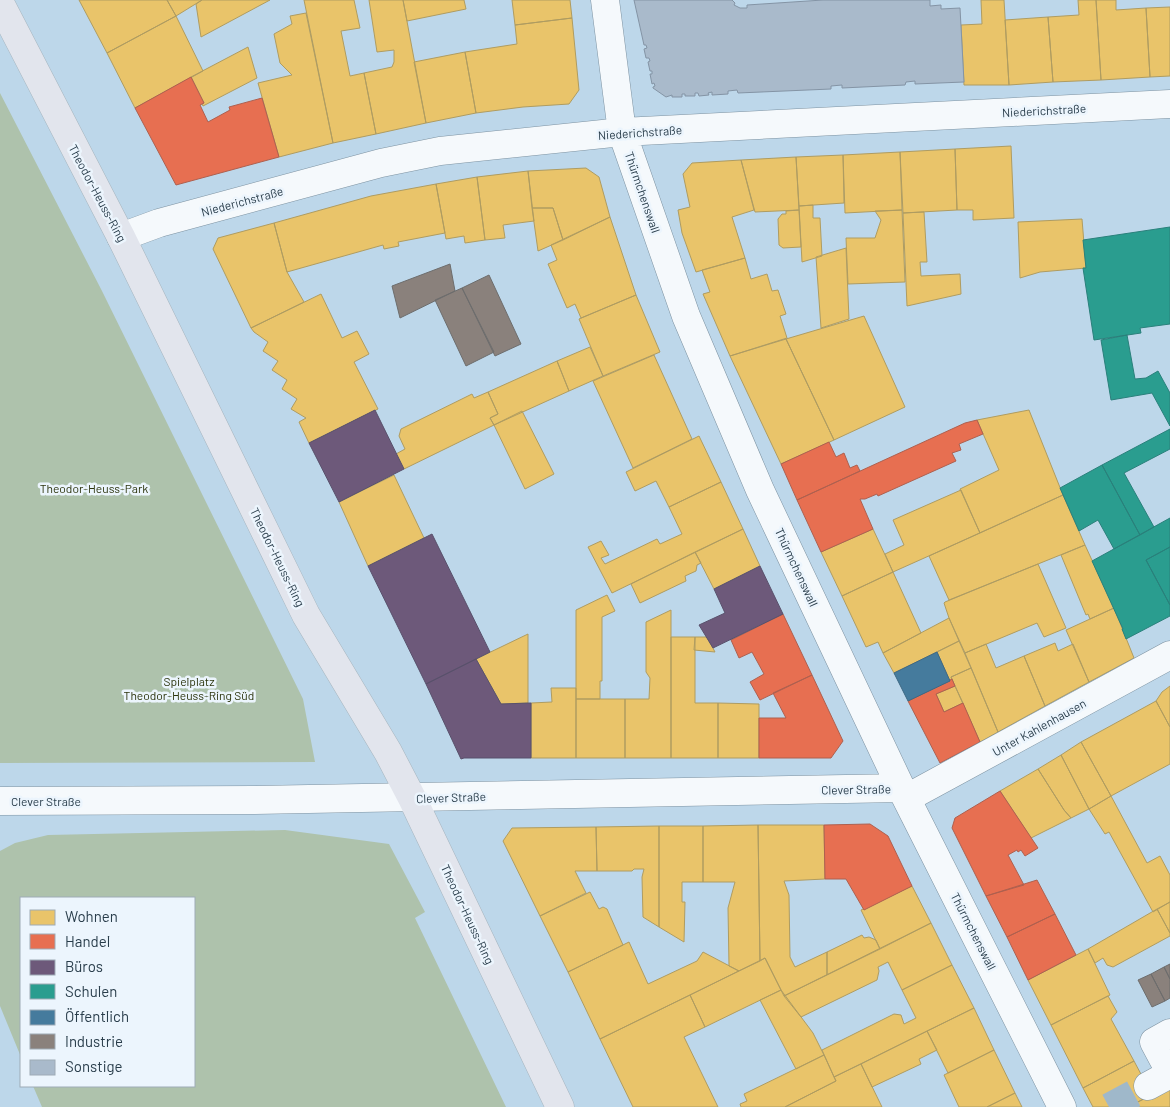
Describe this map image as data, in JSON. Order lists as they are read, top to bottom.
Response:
{
  "streets": {
    "main road": ["Theodor-Heuss-Ring"],
    "street": [
      "Niederichstraße",
      "Thürmchenswall",
      "Unter Kahlenhausen",
      "Clever Straße"
    ]
  },
  "crossings": [
    ["Niederichstraße", "Thürmchenswall"],
    ["Niederichstraße", "Theodor-Heuss-Ring"],
    ["Thürmchenswall", "Unter Kahlenhausen"],
    ["Thürmchenswall", "Clever Straße"],
    ["Theodor-Heuss-Ring", "Clever Straße"],
    ["Unter Kahlenhausen", "Clever Straße"]
  ],
  "parks": ["Theodor-Heuss-Park", "Spielplatz Theodor-Heuss-Ring Süd"],
  "legend": [
    "Wohnen",
    "Handel",
    "Büros",
    "Schulen",
    "Öffentlich",
    "Industrie",
    "Sonstige"
  ]
}
